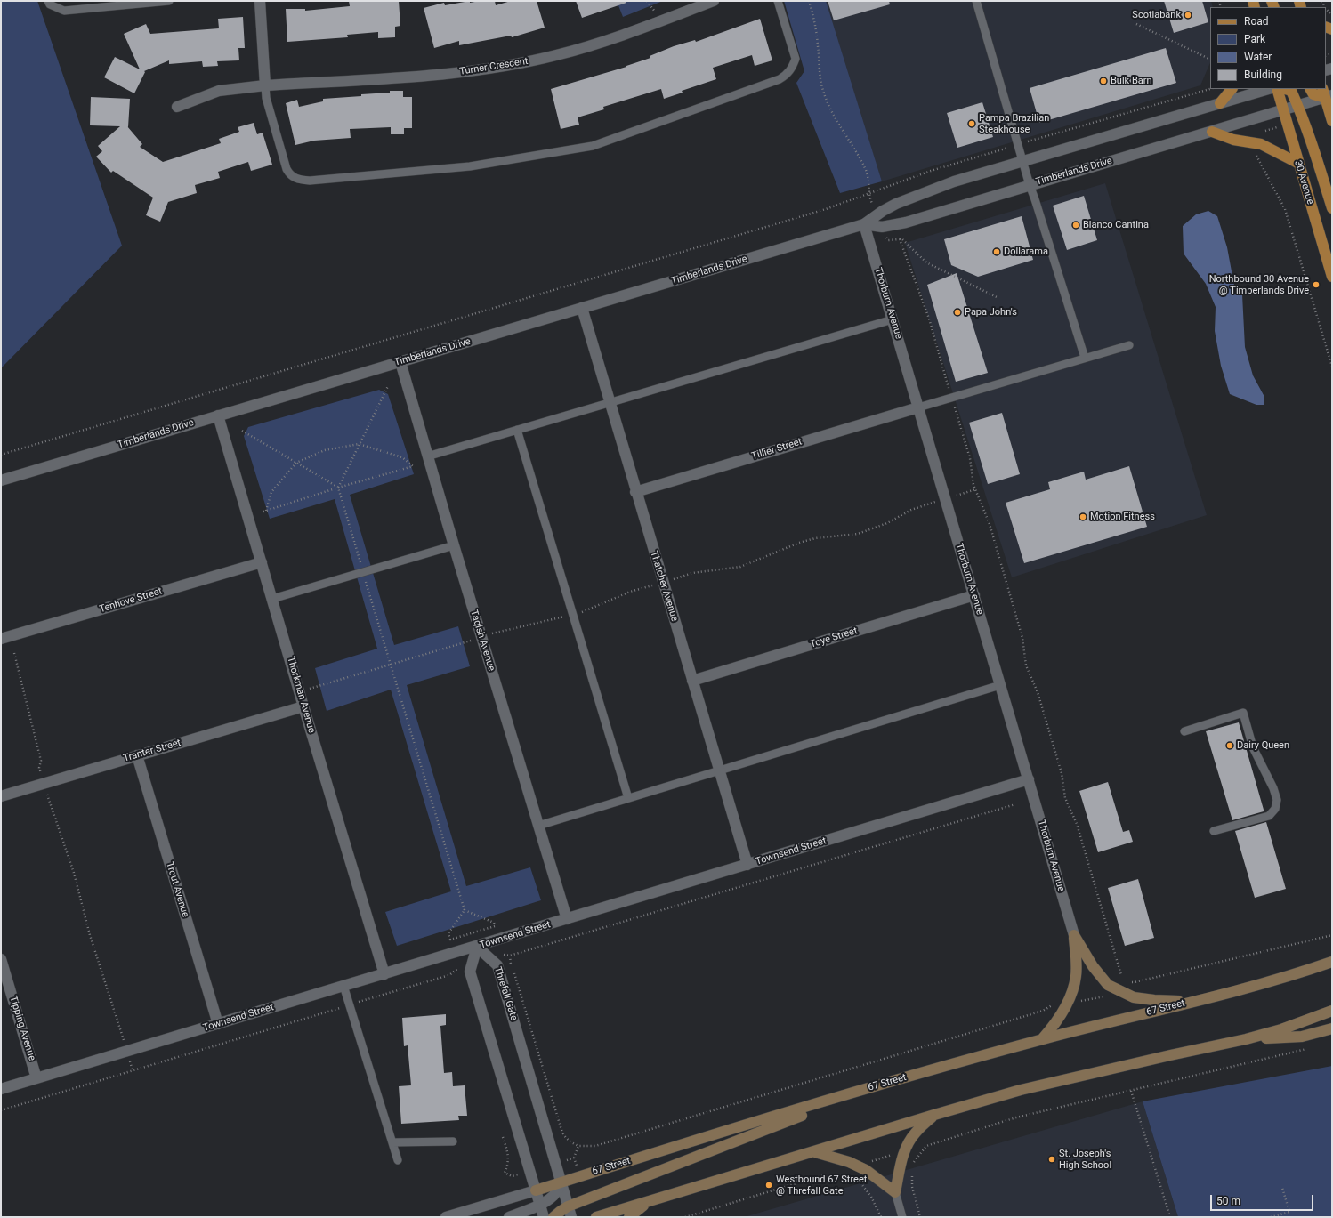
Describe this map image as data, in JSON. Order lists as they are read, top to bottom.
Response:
{
  "streets": {
    "main road": ["30 Avenue", "67 Street"],
    "street": [
      "Turner Crescent",
      "Timberlands Drive",
      "Thorburn Avenue",
      "Tillier Street",
      "Thatcher Avenue",
      "Tenhove Street",
      "Toye Street",
      "Tagish Avenue",
      "Thorkman Avenue",
      "Tranter Street",
      "Townsend Street",
      "Trout Avenue",
      "Threfall Gate",
      "Tipping Avenue"
    ]
  },
  "crossings": [
    ["Timberlands Drive", "30 Avenue"],
    ["Timberlands Drive", "Thorburn Avenue"],
    ["Timberlands Drive", "Thatcher Avenue"],
    ["Timberlands Drive", "Tagish Avenue"],
    ["Timberlands Drive", "Thorkman Avenue"],
    ["Thorburn Avenue", "Tillier Street"],
    ["Thorburn Avenue", "Toye Street"],
    ["Thorburn Avenue", "Townsend Street"],
    ["Tillier Street", "Thatcher Avenue"],
    ["Thatcher Avenue", "Toye Street"],
    ["Thatcher Avenue", "Townsend Street"],
    ["Tenhove Street", "Thorkman Avenue"],
    ["Tagish Avenue", "Townsend Street"],
    ["Thorkman Avenue", "Tranter Street"],
    ["Thorkman Avenue", "Townsend Street"],
    ["Tranter Street", "Trout Avenue"],
    ["Townsend Street", "Trout Avenue"],
    ["Townsend Street", "Threfall Gate"],
    ["Townsend Street", "Tipping Avenue"],
    ["Threfall Gate", "67 Street"]
  ],
  "places": [
    "Scotiabank",
    "Bulk Barn",
    "Pampa Brazilian Steakhouse",
    "Blanco Cantina",
    "Dollarama",
    "Northbound 30 Avenue @ Timberlands Drive",
    "Papa John's",
    "Motion Fitness",
    "Dairy Queen",
    "St. Joseph's High School",
    "Westbound 67 Street @ Threfall Gate"
  ],
  "legend": [
    "Road",
    "Park",
    "Water",
    "Building"
  ],
  "scale_bar": "50 m"
}
